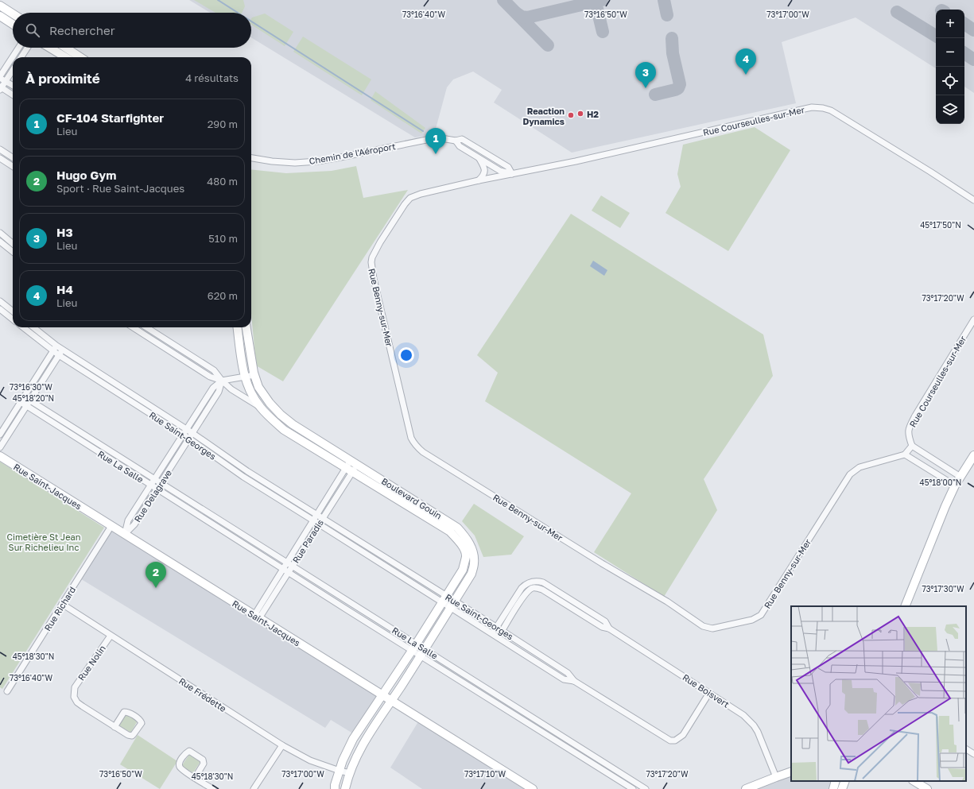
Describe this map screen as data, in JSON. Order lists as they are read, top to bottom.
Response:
{
  "streets": {
    "street": [
      "Rue Courseulles-sur-Mer",
      "Chemin de l'Aéroport",
      "Rue Benny-sur-Mer",
      "Rue Saint-Georges",
      "Rue La Salle",
      "Rue Saint-Jacques",
      "Rue Delagrave",
      "Boulevard Gouin",
      "Rue Paradis",
      "Rue Richard",
      "Rue Nolin",
      "Rue Boisvert",
      "Rue Frédette"
    ]
  },
  "crossings": [
    ["Rue Courseulles-sur-Mer", "Chemin de l'Aéroport"],
    ["Rue Courseulles-sur-Mer", "Rue Benny-sur-Mer"],
    ["Chemin de l'Aéroport", "Rue Benny-sur-Mer"],
    ["Rue Saint-Georges", "Rue Delagrave"],
    ["Rue Saint-Georges", "Boulevard Gouin"],
    ["Rue Saint-Georges", "Rue Paradis"],
    ["Rue Saint-Georges", "Rue Boisvert"],
    ["Rue La Salle", "Rue Delagrave"],
    ["Rue La Salle", "Boulevard Gouin"],
    ["Rue La Salle", "Rue Paradis"],
    ["Rue Saint-Jacques", "Rue Delagrave"],
    ["Rue Saint-Jacques", "Boulevard Gouin"],
    ["Rue Saint-Jacques", "Rue Paradis"],
    ["Rue Saint-Jacques", "Rue Richard"],
    ["Boulevard Gouin", "Rue Paradis"],
    ["Boulevard Gouin", "Rue Frédette"],
    ["Rue Richard", "Rue Frédette"],
    ["Rue Nolin", "Rue Frédette"]
  ],
  "parks": ["Cimetière St Jean Sur Richelieu Inc"],
  "places": ["H2", "Reaction Dynamics"],
  "page": {
    "map_buttons": ["+", "−"],
    "search": "Rechercher",
    "pins": [
      "4",
      "3",
      "1",
      "2"
    ],
    "heading": ["À proximité", "4 résultats"],
    "list": [
      {
        "mark": "1",
        "name": "CF-104 Starfighter",
        "note": "Lieu",
        "value": "290 m"
      },
      {
        "mark": "2",
        "name": "Hugo Gym",
        "note": "Sport · Rue Saint-Jacques",
        "value": "480 m"
      },
      {
        "mark": "3",
        "name": "H3",
        "note": "Lieu",
        "value": "510 m"
      },
      {
        "mark": "4",
        "name": "H4",
        "note": "Lieu",
        "value": "620 m"
      }
    ]
  },
  "coordinates": [
    "73°16'40\"W",
    "73°16'50\"W",
    "73°17'00\"W",
    "45°17'50\"N",
    "73°17'20\"W",
    "73°16'30\"W",
    "45°18'20\"N",
    "45°18'00\"N",
    "73°17'30\"W",
    "45°18'30\"N",
    "73°17'10\"W"
  ]
}
